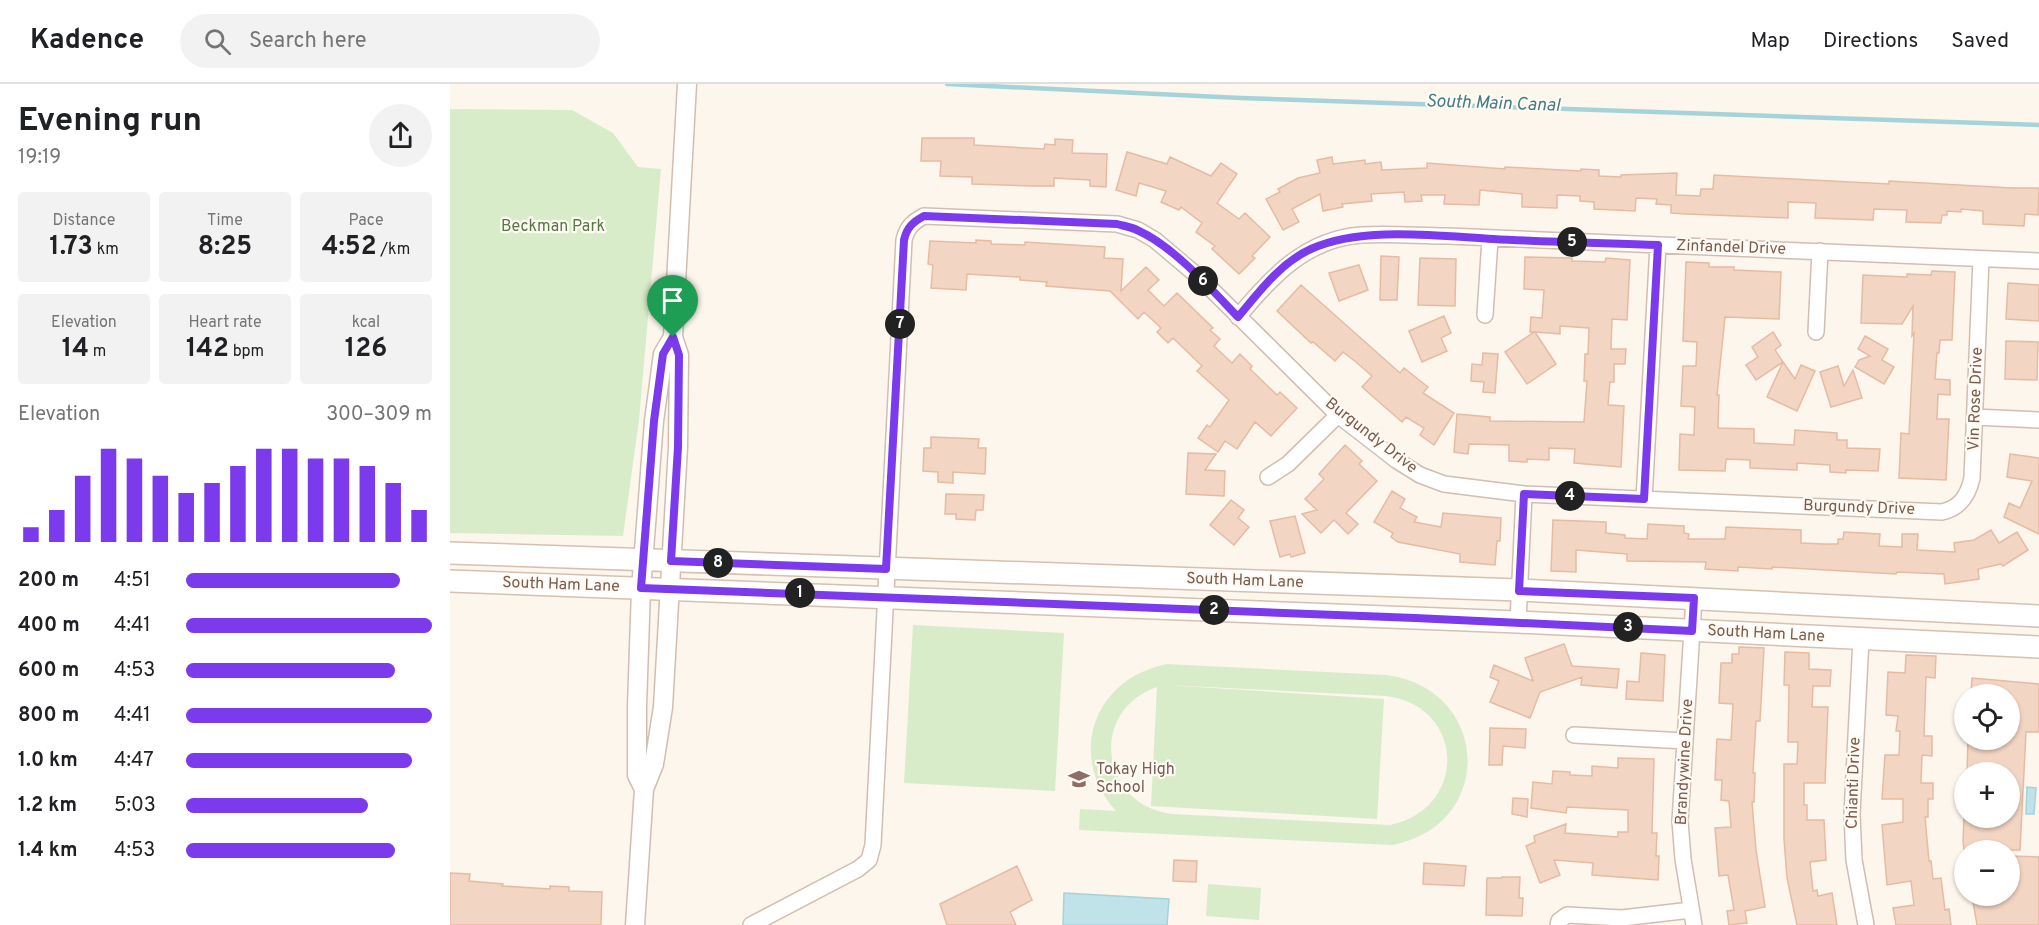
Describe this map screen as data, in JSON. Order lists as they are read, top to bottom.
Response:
{
  "streets": {
    "main road": ["South Ham Lane"],
    "street": [
      "Zinfandel Drive",
      "Vin Rose Drive",
      "Burgundy Drive",
      "Brandywine Drive",
      "Chianti Drive"
    ]
  },
  "crossings": [
    ["Zinfandel Drive", "Vin Rose Drive"],
    ["Zinfandel Drive", "Burgundy Drive"],
    ["Vin Rose Drive", "Burgundy Drive"],
    ["Burgundy Drive", "South Ham Lane"],
    ["South Ham Lane", "Brandywine Drive"],
    ["South Ham Lane", "Chianti Drive"]
  ],
  "water": ["South Main Canal"],
  "parks": ["Beckman Park"],
  "places": {
    "school or university": ["Tokay High School"]
  },
  "page": {
    "header": "Kadence",
    "search": "Search here",
    "nav": ["Map", "Directions", "Saved"],
    "heading": ["Evening run", "19:19"],
    "stats": [
      ["Distance", "1.73 km"],
      ["Time", "8:25"],
      ["Pace", "4:52 /km"],
      ["Elevation", "14 m"],
      ["Heart rate", "142 bpm"],
      ["kcal", "126"]
    ],
    "pins": [
      "5",
      "6",
      "7",
      "4",
      "8",
      "1",
      "2",
      "3"
    ],
    "chart": ["Elevation", "300–309 m"],
    "list": [
      {
        "name": "200 m",
        "note": "4:51"
      },
      {
        "name": "400 m",
        "note": "4:41"
      },
      {
        "name": "600 m",
        "note": "4:53"
      },
      {
        "name": "800 m",
        "note": "4:41"
      },
      {
        "name": "1.0 km",
        "note": "4:47"
      },
      {
        "name": "1.2 km",
        "note": "5:03"
      },
      {
        "name": "1.4 km",
        "note": "4:53"
      }
    ],
    "map_buttons": ["+", "−"]
  }
}
